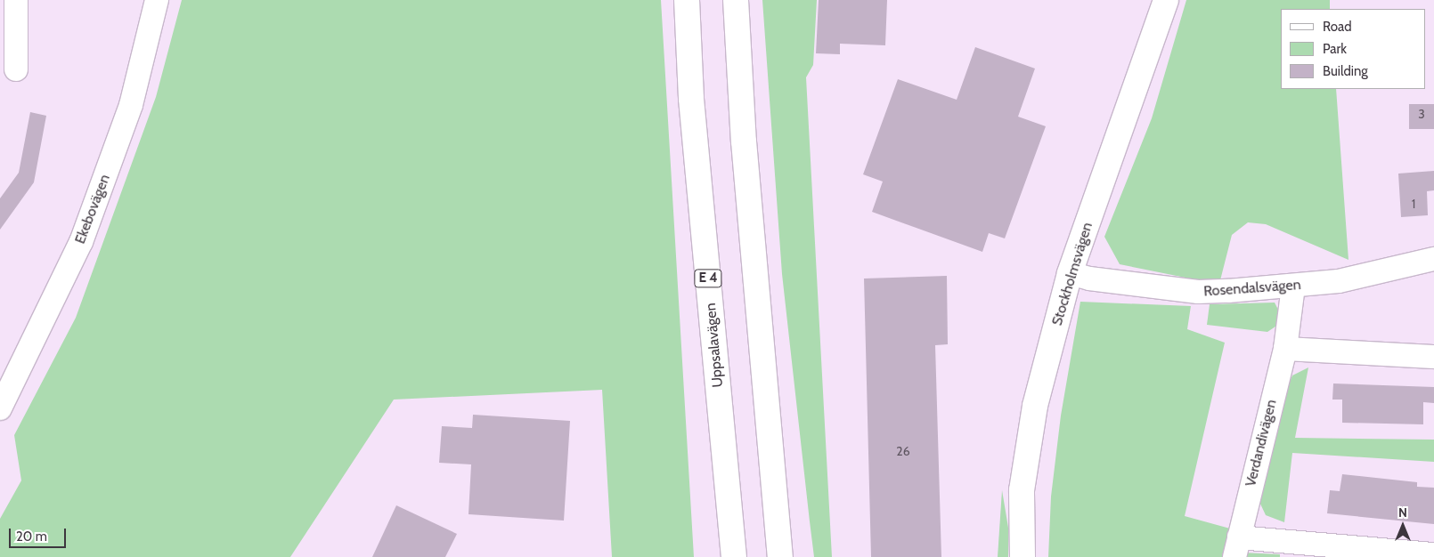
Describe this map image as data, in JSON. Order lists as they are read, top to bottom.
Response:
{
  "streets": {
    "main road": ["Stockholmsvägen", "E 4", "Uppsalavägen"],
    "street": ["Ekebovägen", "Rosendalsvägen", "Verdandivägen"]
  },
  "crossings": [
    ["Stockholmsvägen", "Rosendalsvägen"],
    ["Rosendalsvägen", "Verdandivägen"]
  ],
  "house_numbers": ["3", "1", "26"],
  "legend": ["Road", "Park", "Building"],
  "scale_bar": "20 m",
  "north": "top"
}
